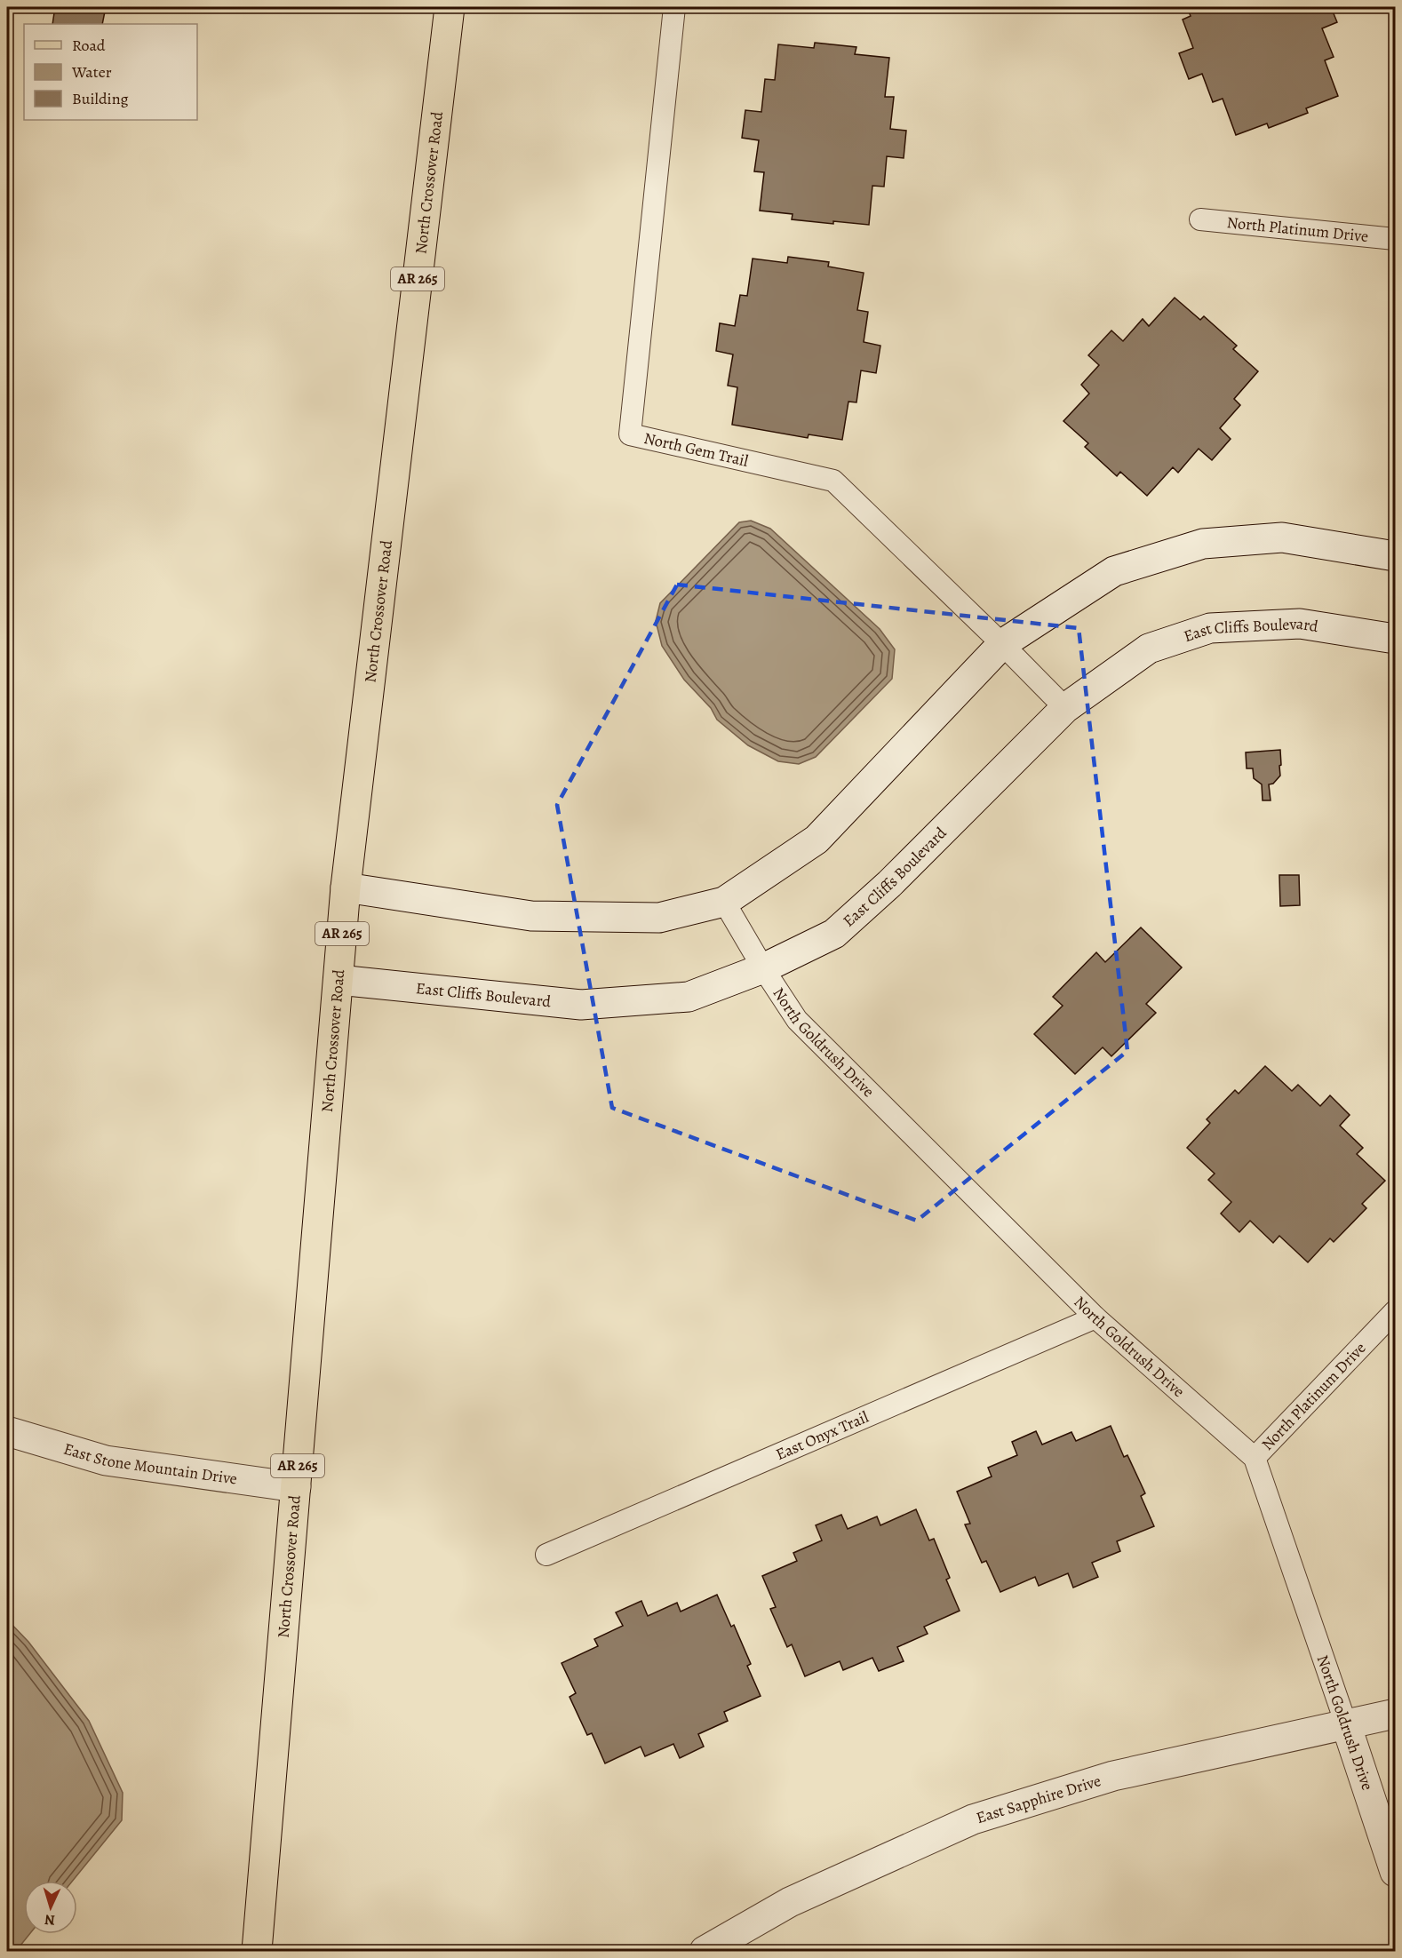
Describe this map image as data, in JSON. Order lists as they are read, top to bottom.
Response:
{
  "streets": {
    "main road": ["North Crossover Road", "AR 265"],
    "street": [
      "East Cliffs Boulevard",
      "North Goldrush Drive",
      "East Stone Mountain Drive",
      "East Sapphire Drive"
    ],
    "lane": ["North Platinum Drive", "North Gem Trail", "East Onyx Trail"]
  },
  "crossings": [
    ["North Crossover Road", "East Cliffs Boulevard"],
    ["North Crossover Road", "East Stone Mountain Drive"],
    ["North Platinum Drive", "North Goldrush Drive"],
    ["North Gem Trail", "East Cliffs Boulevard"],
    ["East Cliffs Boulevard", "North Goldrush Drive"],
    ["North Goldrush Drive", "East Onyx Trail"],
    ["North Goldrush Drive", "East Sapphire Drive"]
  ],
  "legend": ["Road", "Water", "Building"],
  "north": "bottom"
}
